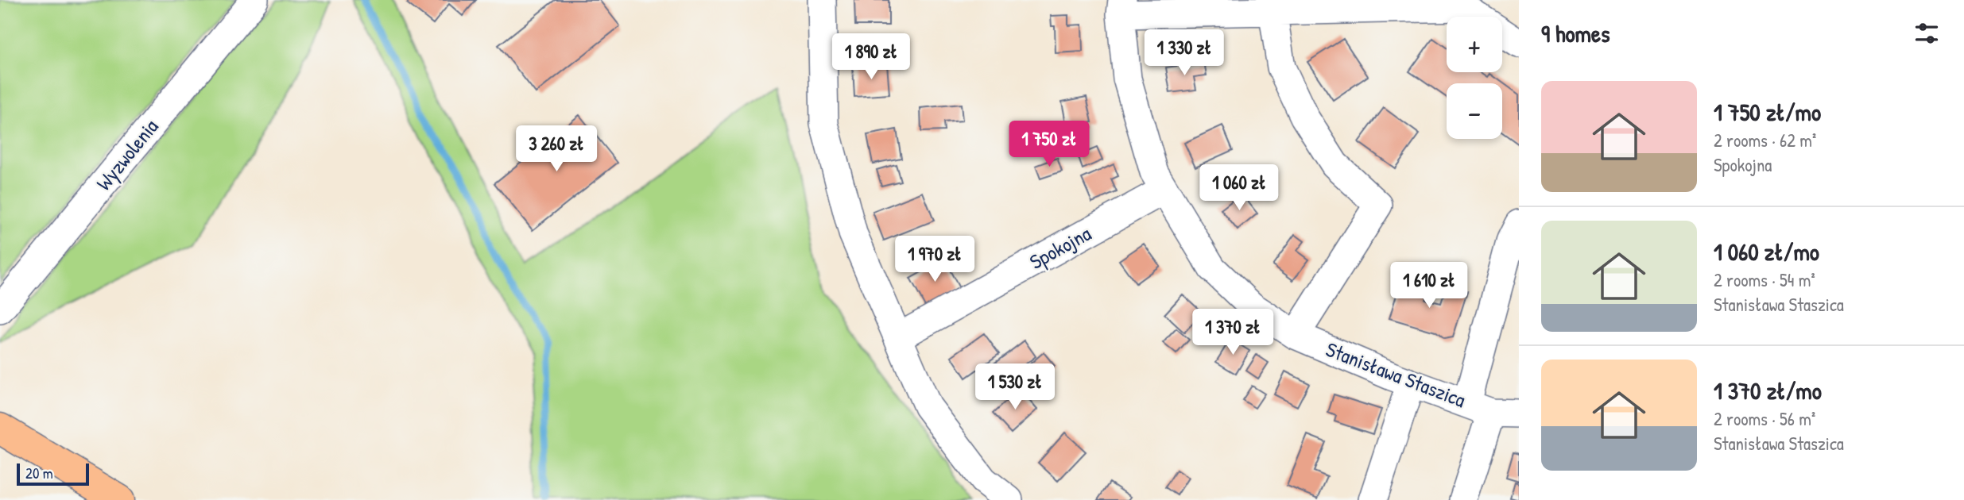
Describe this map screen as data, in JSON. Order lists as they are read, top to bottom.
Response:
{
  "streets": {
    "street": ["Wyzwolenia", "Spokojna", "Stanisława Staszica"]
  },
  "crossings": [
    ["Spokojna", "Stanisława Staszica"]
  ],
  "scale_bar": "20 m",
  "page": {
    "heading": "9 homes",
    "map_buttons": ["+", "−"],
    "price": [
      "1 330 zł",
      "1 890 zł",
      "1 750 zł",
      "3 260 zł",
      "1 060 zł",
      "1 970 zł",
      "1 610 zł",
      "1 370 zł",
      "1 530 zł"
    ],
    "list": [
      {
        "name": "1 750 zł/mo",
        "note": "2 rooms · 62 m² · Spokojna"
      },
      {
        "name": "1 060 zł/mo",
        "note": "2 rooms · 54 m² · Stanisława Staszica"
      },
      {
        "name": "1 370 zł/mo",
        "note": "2 rooms · 56 m² · Stanisława Staszica"
      }
    ],
    "scale": "20 m"
  }
}
